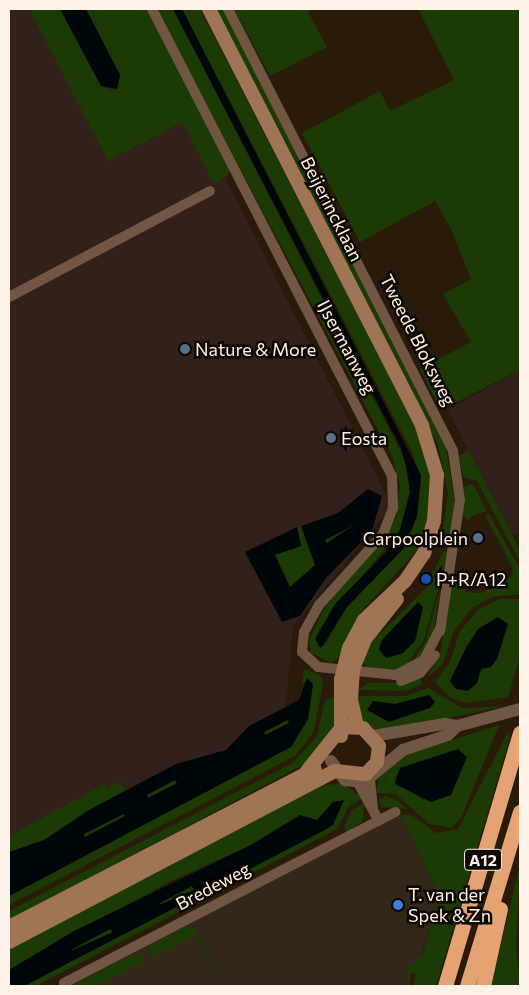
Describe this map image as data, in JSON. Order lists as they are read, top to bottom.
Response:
{
  "streets": {
    "highway": ["A12"],
    "main road": ["Beijerincklaan"],
    "street": ["Tweede Bloksweg", "IJsermanweg", "Bredeweg"]
  },
  "crossings": [
    ["Beijerincklaan", "Tweede Bloksweg"],
    ["Beijerincklaan", "IJsermanweg"],
    ["Tweede Bloksweg", "IJsermanweg"]
  ],
  "places": [
    "Nature & More",
    "Eosta",
    "Carpoolplein",
    "P+R/A12",
    "T. van der Spek & Zn"
  ]
}
